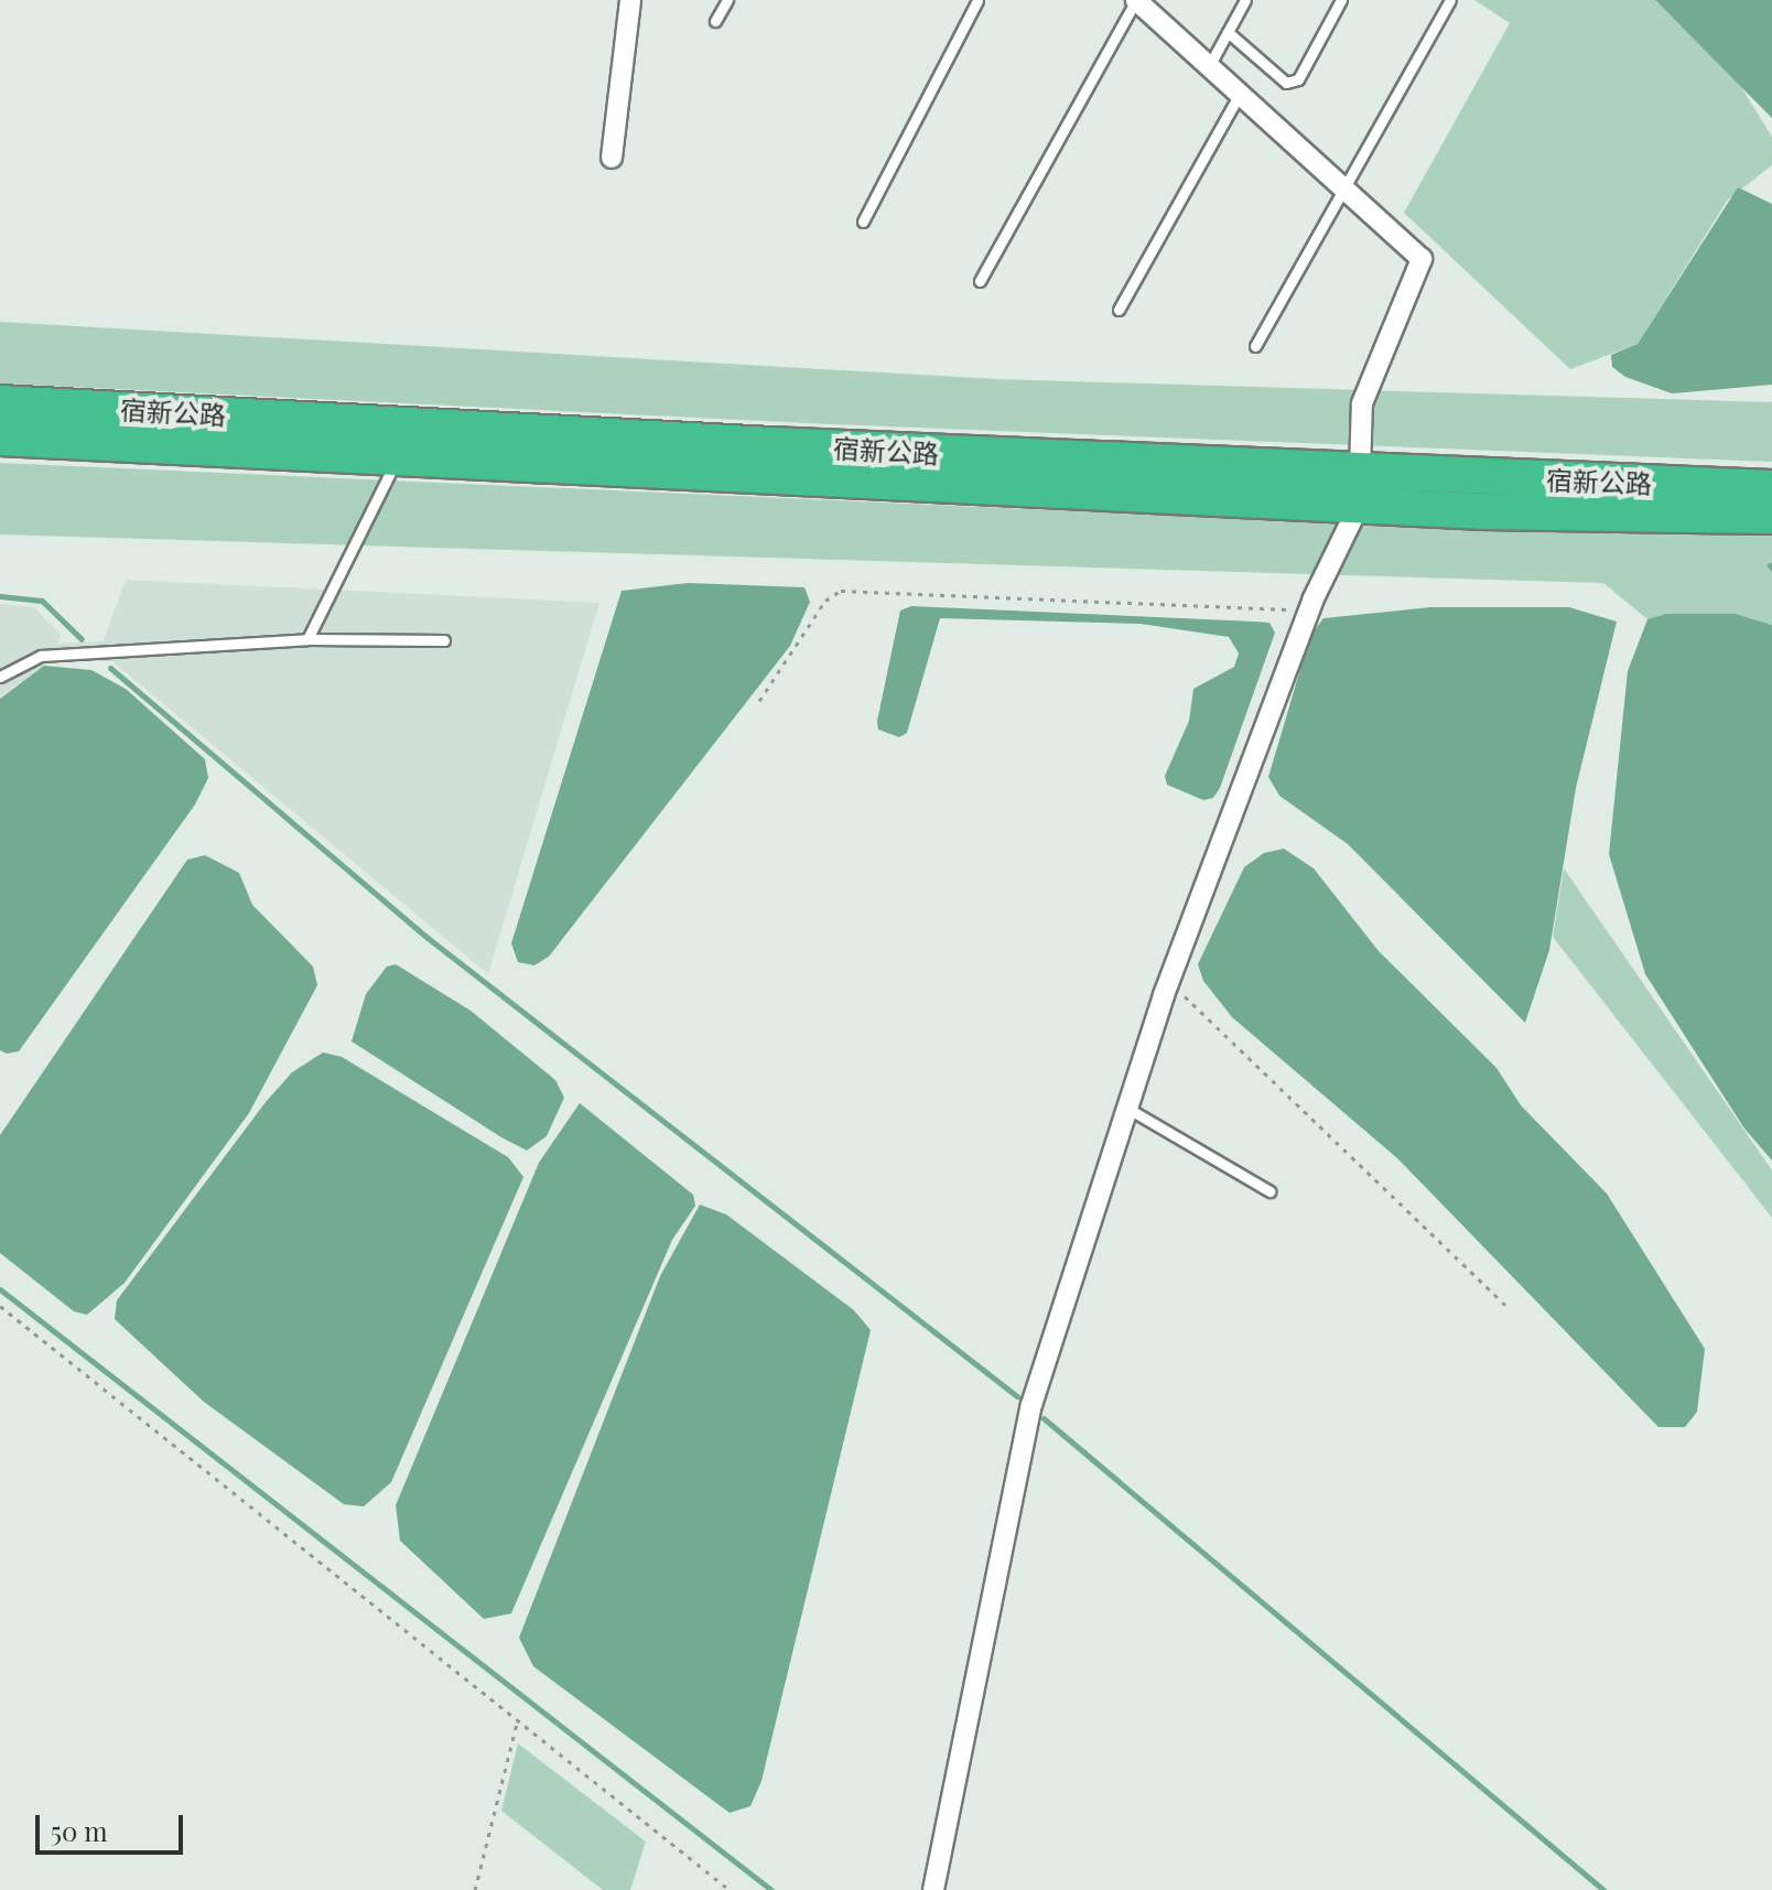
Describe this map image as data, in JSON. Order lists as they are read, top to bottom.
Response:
{
  "streets": {
    "highway": ["宿新公路"]
  },
  "scale_bar": "50 m"
}
